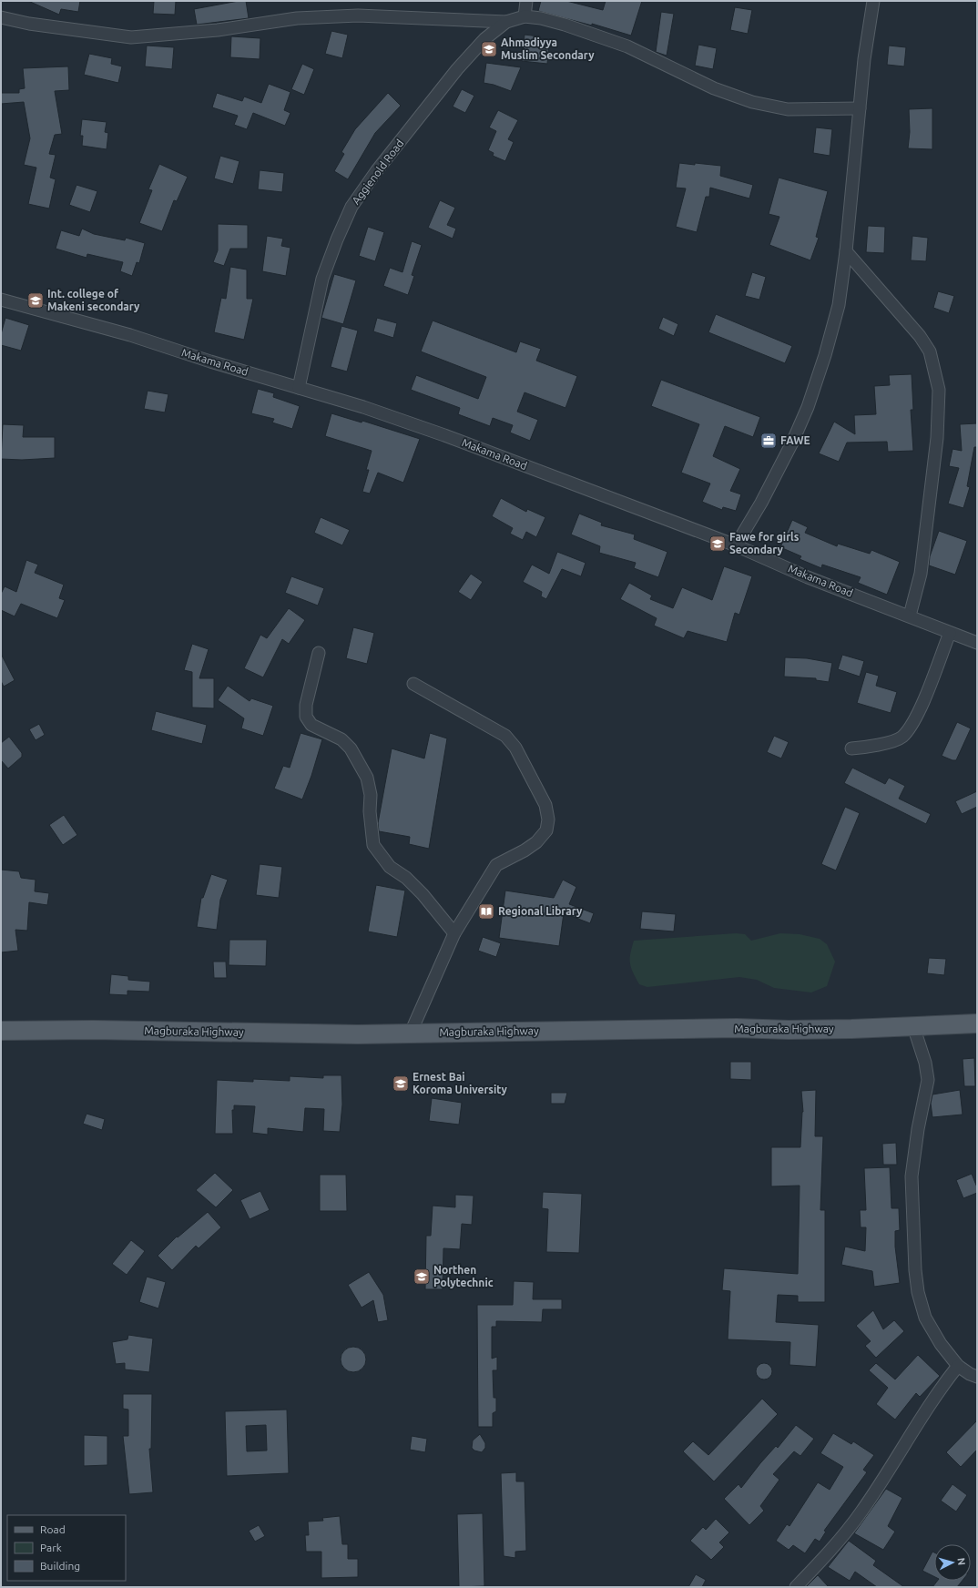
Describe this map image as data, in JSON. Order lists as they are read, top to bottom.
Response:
{
  "streets": {
    "main road": ["Magburaka Highway"],
    "street": ["Aggienold Road", "Makama Road"]
  },
  "crossings": [
    ["Aggienold Road", "Makama Road"]
  ],
  "places": {
    "school or university": [
      "Ahmadiyya Muslim Secondary",
      "Int. college of Makeni secondary",
      "Fawe for girls Secondary",
      "Ernest Bai Koroma University",
      "Northen Polytechnic"
    ],
    "office": ["FAWE"],
    "library": ["Regional Library"]
  },
  "legend": ["Road", "Park", "Building"],
  "north": "right"
}
